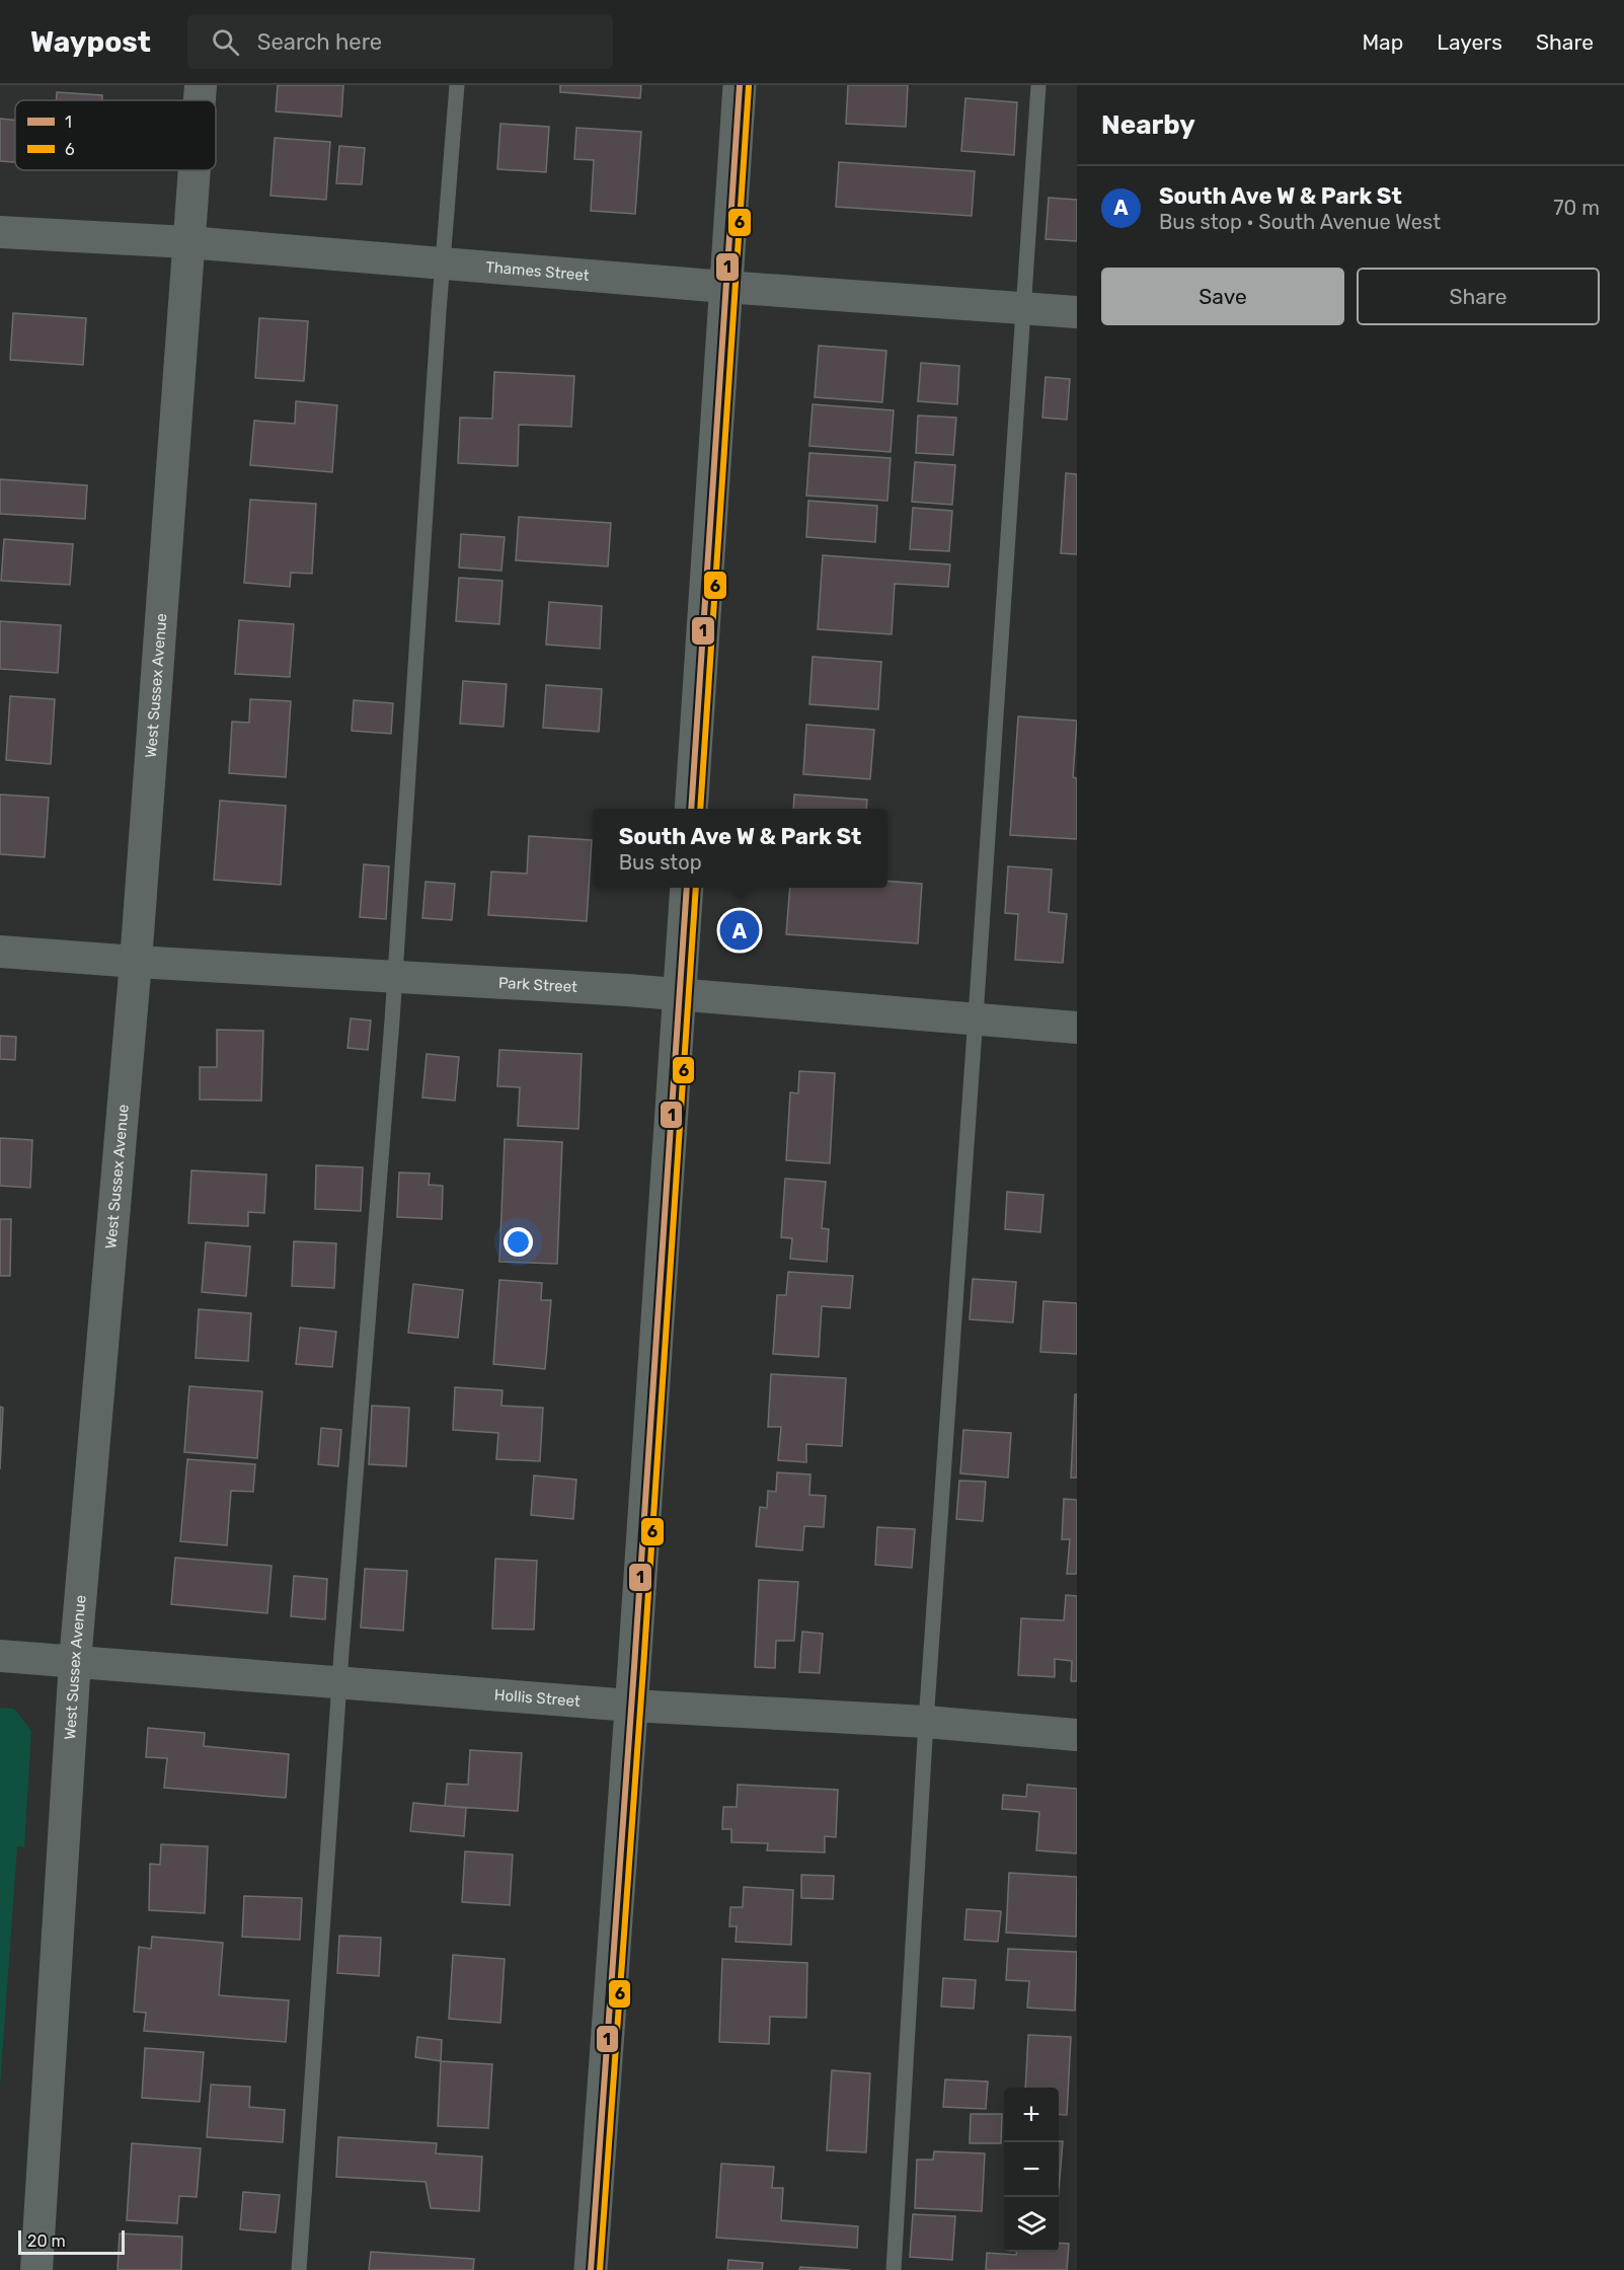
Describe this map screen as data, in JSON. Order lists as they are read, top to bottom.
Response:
{
  "streets": {
    "street": [
      "Thames Street",
      "West Sussex Avenue",
      "Park Street",
      "Hollis Street"
    ]
  },
  "crossings": [
    ["Thames Street", "West Sussex Avenue"],
    ["West Sussex Avenue", "Park Street"],
    ["West Sussex Avenue", "Hollis Street"]
  ],
  "lines": ["transit line 1", "transit line 6"],
  "legend": ["1", "6"],
  "scale_bar": "20 m",
  "page": {
    "header": "Waypost",
    "search": "Search here",
    "nav": ["Map", "Layers", "Share"],
    "heading": "Nearby",
    "list": [
      {
        "mark": "A",
        "name": "South Ave W & Park St",
        "note": "Bus stop · South Avenue West",
        "value": "70 m"
      }
    ],
    "buttons": ["Save", "Share"],
    "popup": ["South Ave W & Park St", "Bus stop"],
    "pins": "A",
    "map_buttons": ["+", "−"],
    "scale": "20 m"
  }
}
